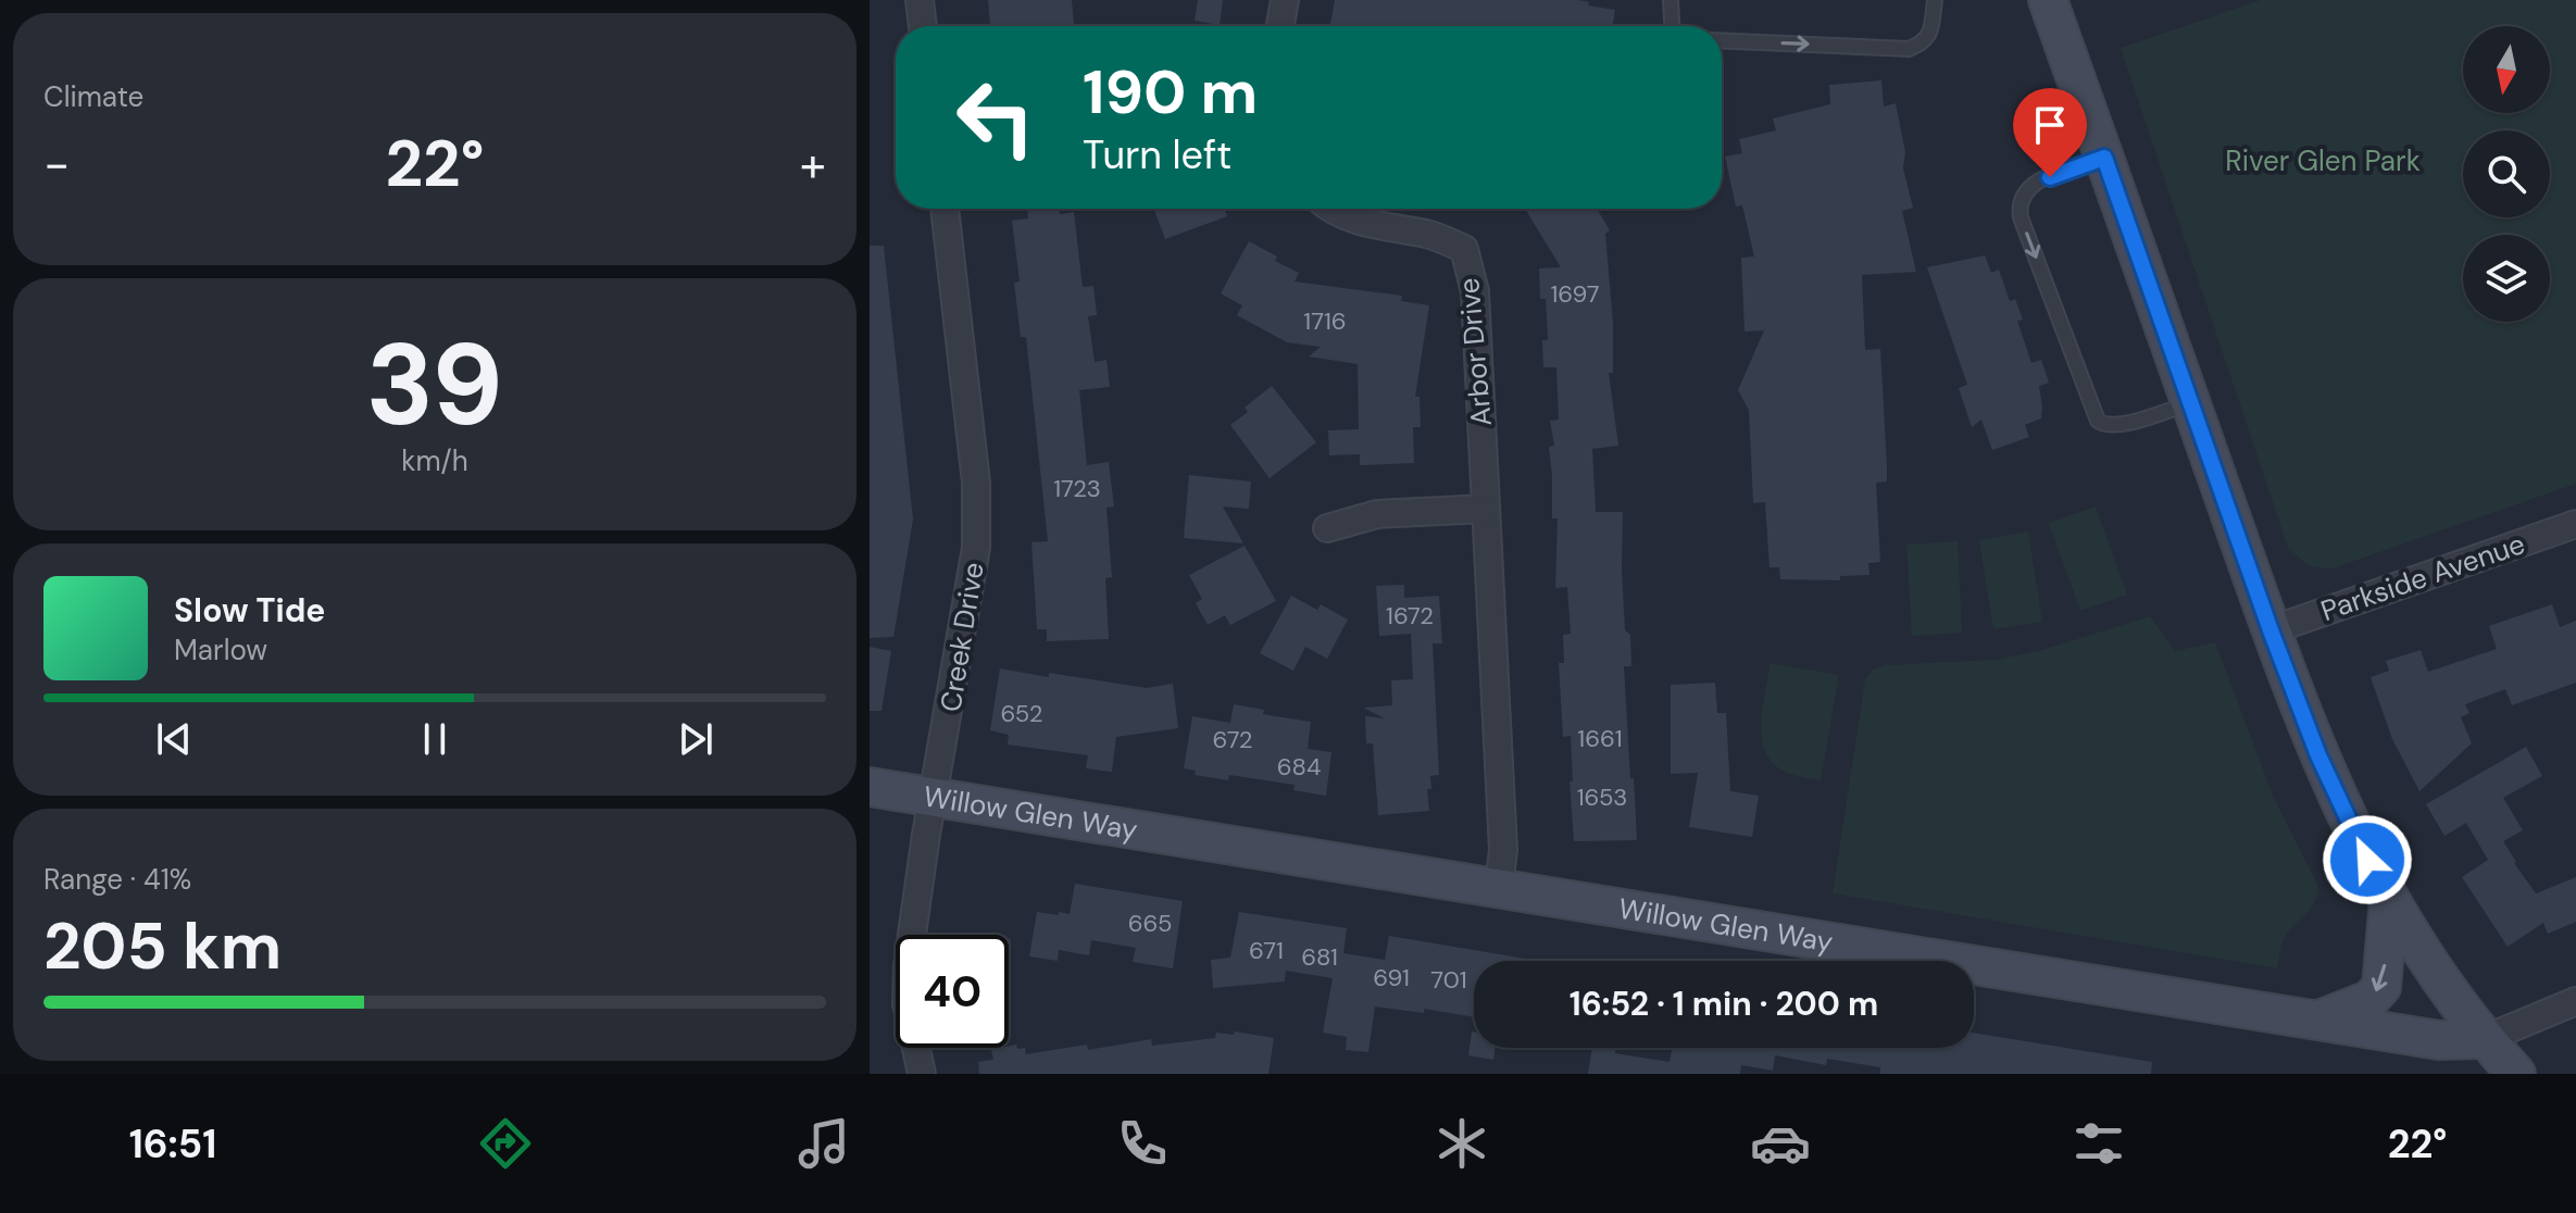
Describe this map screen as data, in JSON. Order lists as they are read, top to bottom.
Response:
{
  "streets": {
    "street": [
      "Arbor Drive",
      "Parkside Avenue",
      "Creek Drive",
      "Willow Glen Way"
    ]
  },
  "crossings": [
    ["Arbor Drive", "Willow Glen Way"],
    ["Creek Drive", "Willow Glen Way"]
  ],
  "parks": ["River Glen Park"],
  "house_numbers": [
    "1697",
    "1716",
    "1723",
    "1672",
    "652",
    "1661",
    "672",
    "684",
    "1653",
    "665",
    "671",
    "681",
    "691",
    "701"
  ],
  "north": "bottom",
  "page": {
    "tile": [
      "Climate",
      ["39", "km/h"],
      ["Range · 41%", "205 km"]
    ],
    "turn": ["190 m", "Turn left"],
    "heat": ["−", "22°", "+"],
    "song": ["Slow Tide", "Marlow"],
    "limit": "40",
    "trip": "16:52 · 1 min · 200 m",
    "tabs": ["16:51", "22°"]
  }
}
